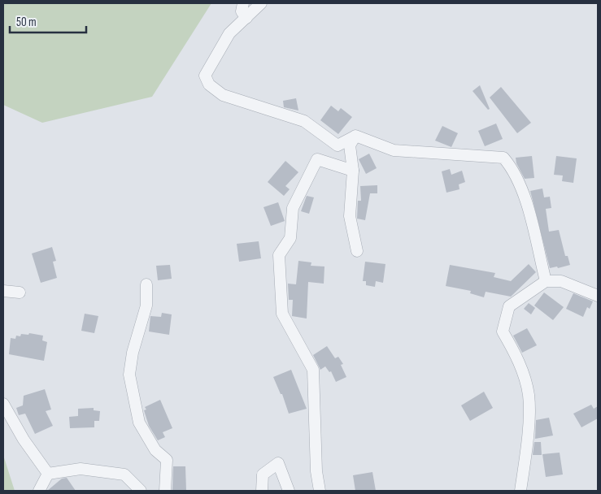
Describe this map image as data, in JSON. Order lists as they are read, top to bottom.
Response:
{
  "scale_bar": "50 m"
}
